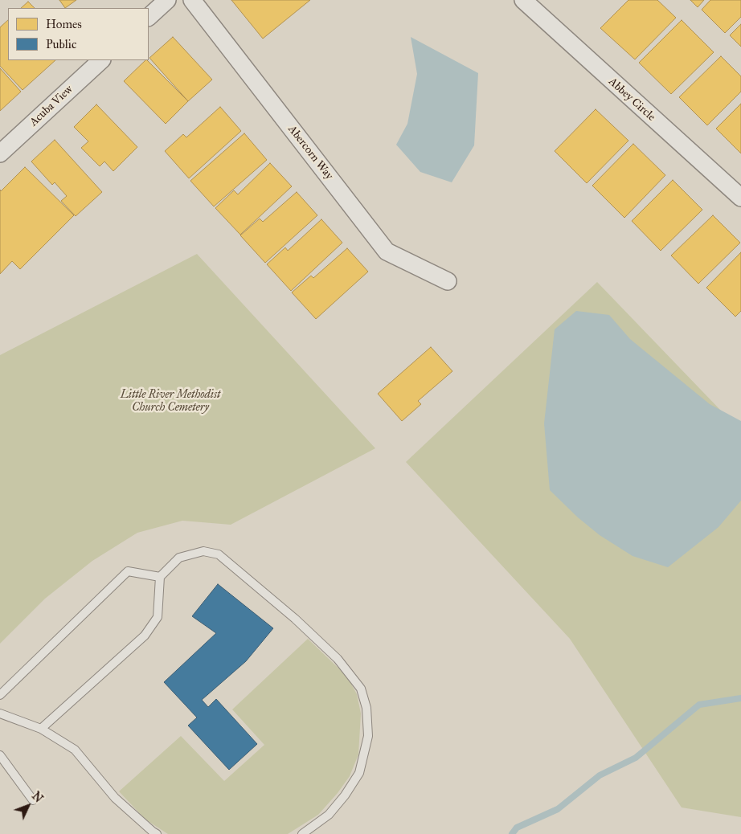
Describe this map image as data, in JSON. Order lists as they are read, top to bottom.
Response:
{
  "streets": {
    "street": ["Abbey Circle", "Acuba View", "Abercorn Way"]
  },
  "parks": ["Little River Methodist Church Cemetery"],
  "legend": ["Homes", "Public"],
  "north": "top right"
}
